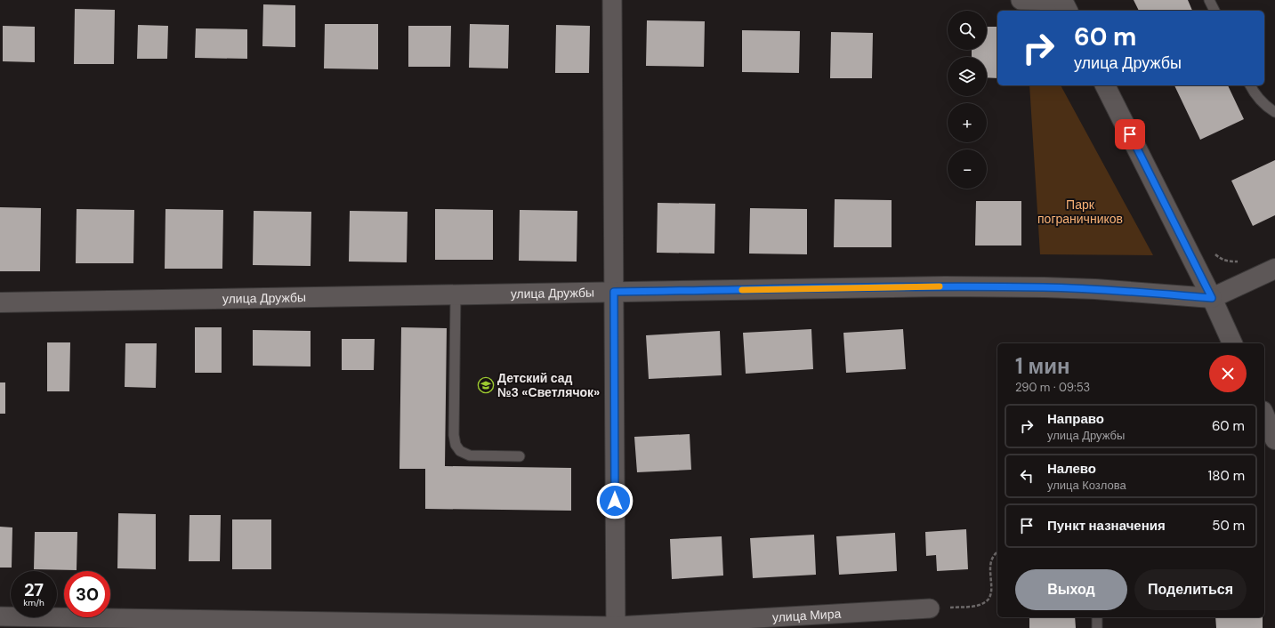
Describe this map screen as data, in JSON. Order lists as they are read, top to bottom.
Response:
{
  "streets": {
    "street": ["улица Дружбы", "улица Мира"]
  },
  "parks": ["Парк пограничников"],
  "places": {
    "school or university": ["Детский сад №3 «Светлячок»"]
  },
  "page": {
    "map_buttons": ["+", "−"],
    "turn": ["60 m", "улица Дружбы"],
    "heading": ["1 мин", "290 m · 09:53"],
    "list": [
      {
        "name": "Направо",
        "note": "улица Дружбы",
        "value": "60 m"
      },
      {
        "name": "Налево",
        "note": "улица Козлова",
        "value": "180 m"
      },
      {
        "name": "Пункт назначения",
        "value": "50 m"
      }
    ],
    "buttons": ["Выход", "Поделиться"],
    "speed": "27 km/h",
    "limit": "30"
  }
}
